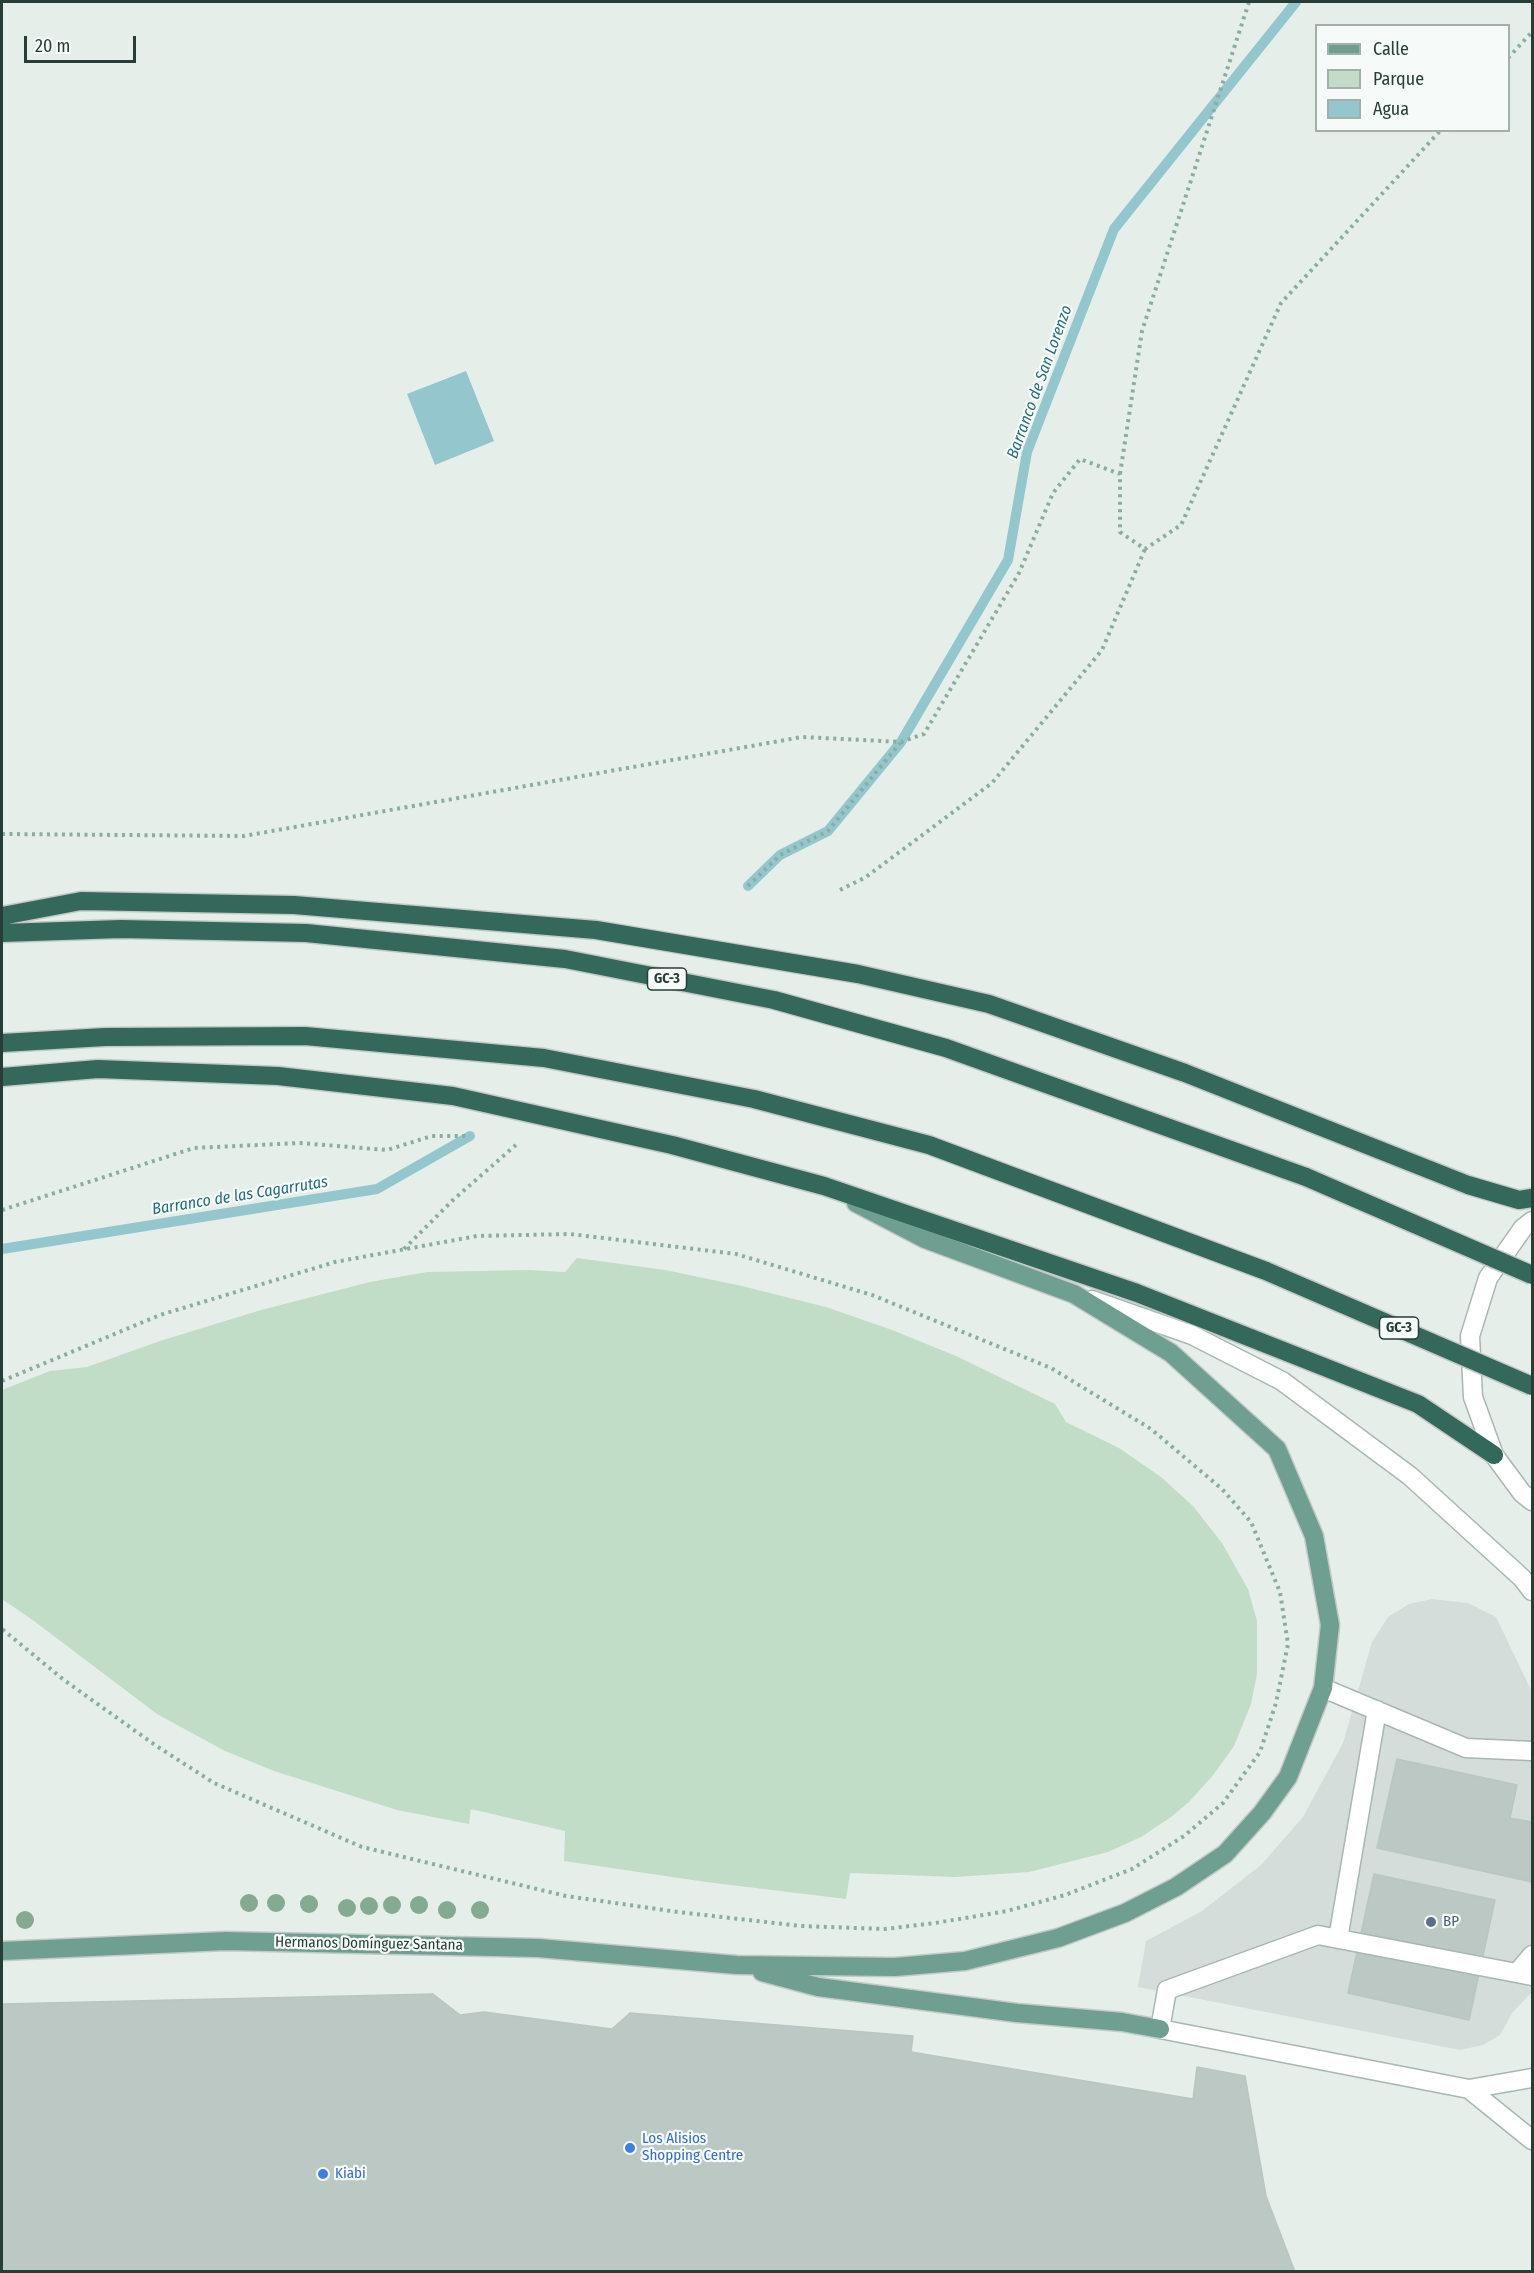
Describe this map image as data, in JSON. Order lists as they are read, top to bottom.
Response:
{
  "streets": {
    "highway": ["GC-3"],
    "main road": ["Hermanos Domínguez Santana"]
  },
  "water": ["Barranco de San Lorenzo", "Barranco de las Cagarrutas"],
  "places": ["BP", "Los Alisios Shopping Centre", "Kiabi"],
  "legend": ["Calle", "Parque", "Agua"],
  "scale_bar": "20 m"
}
